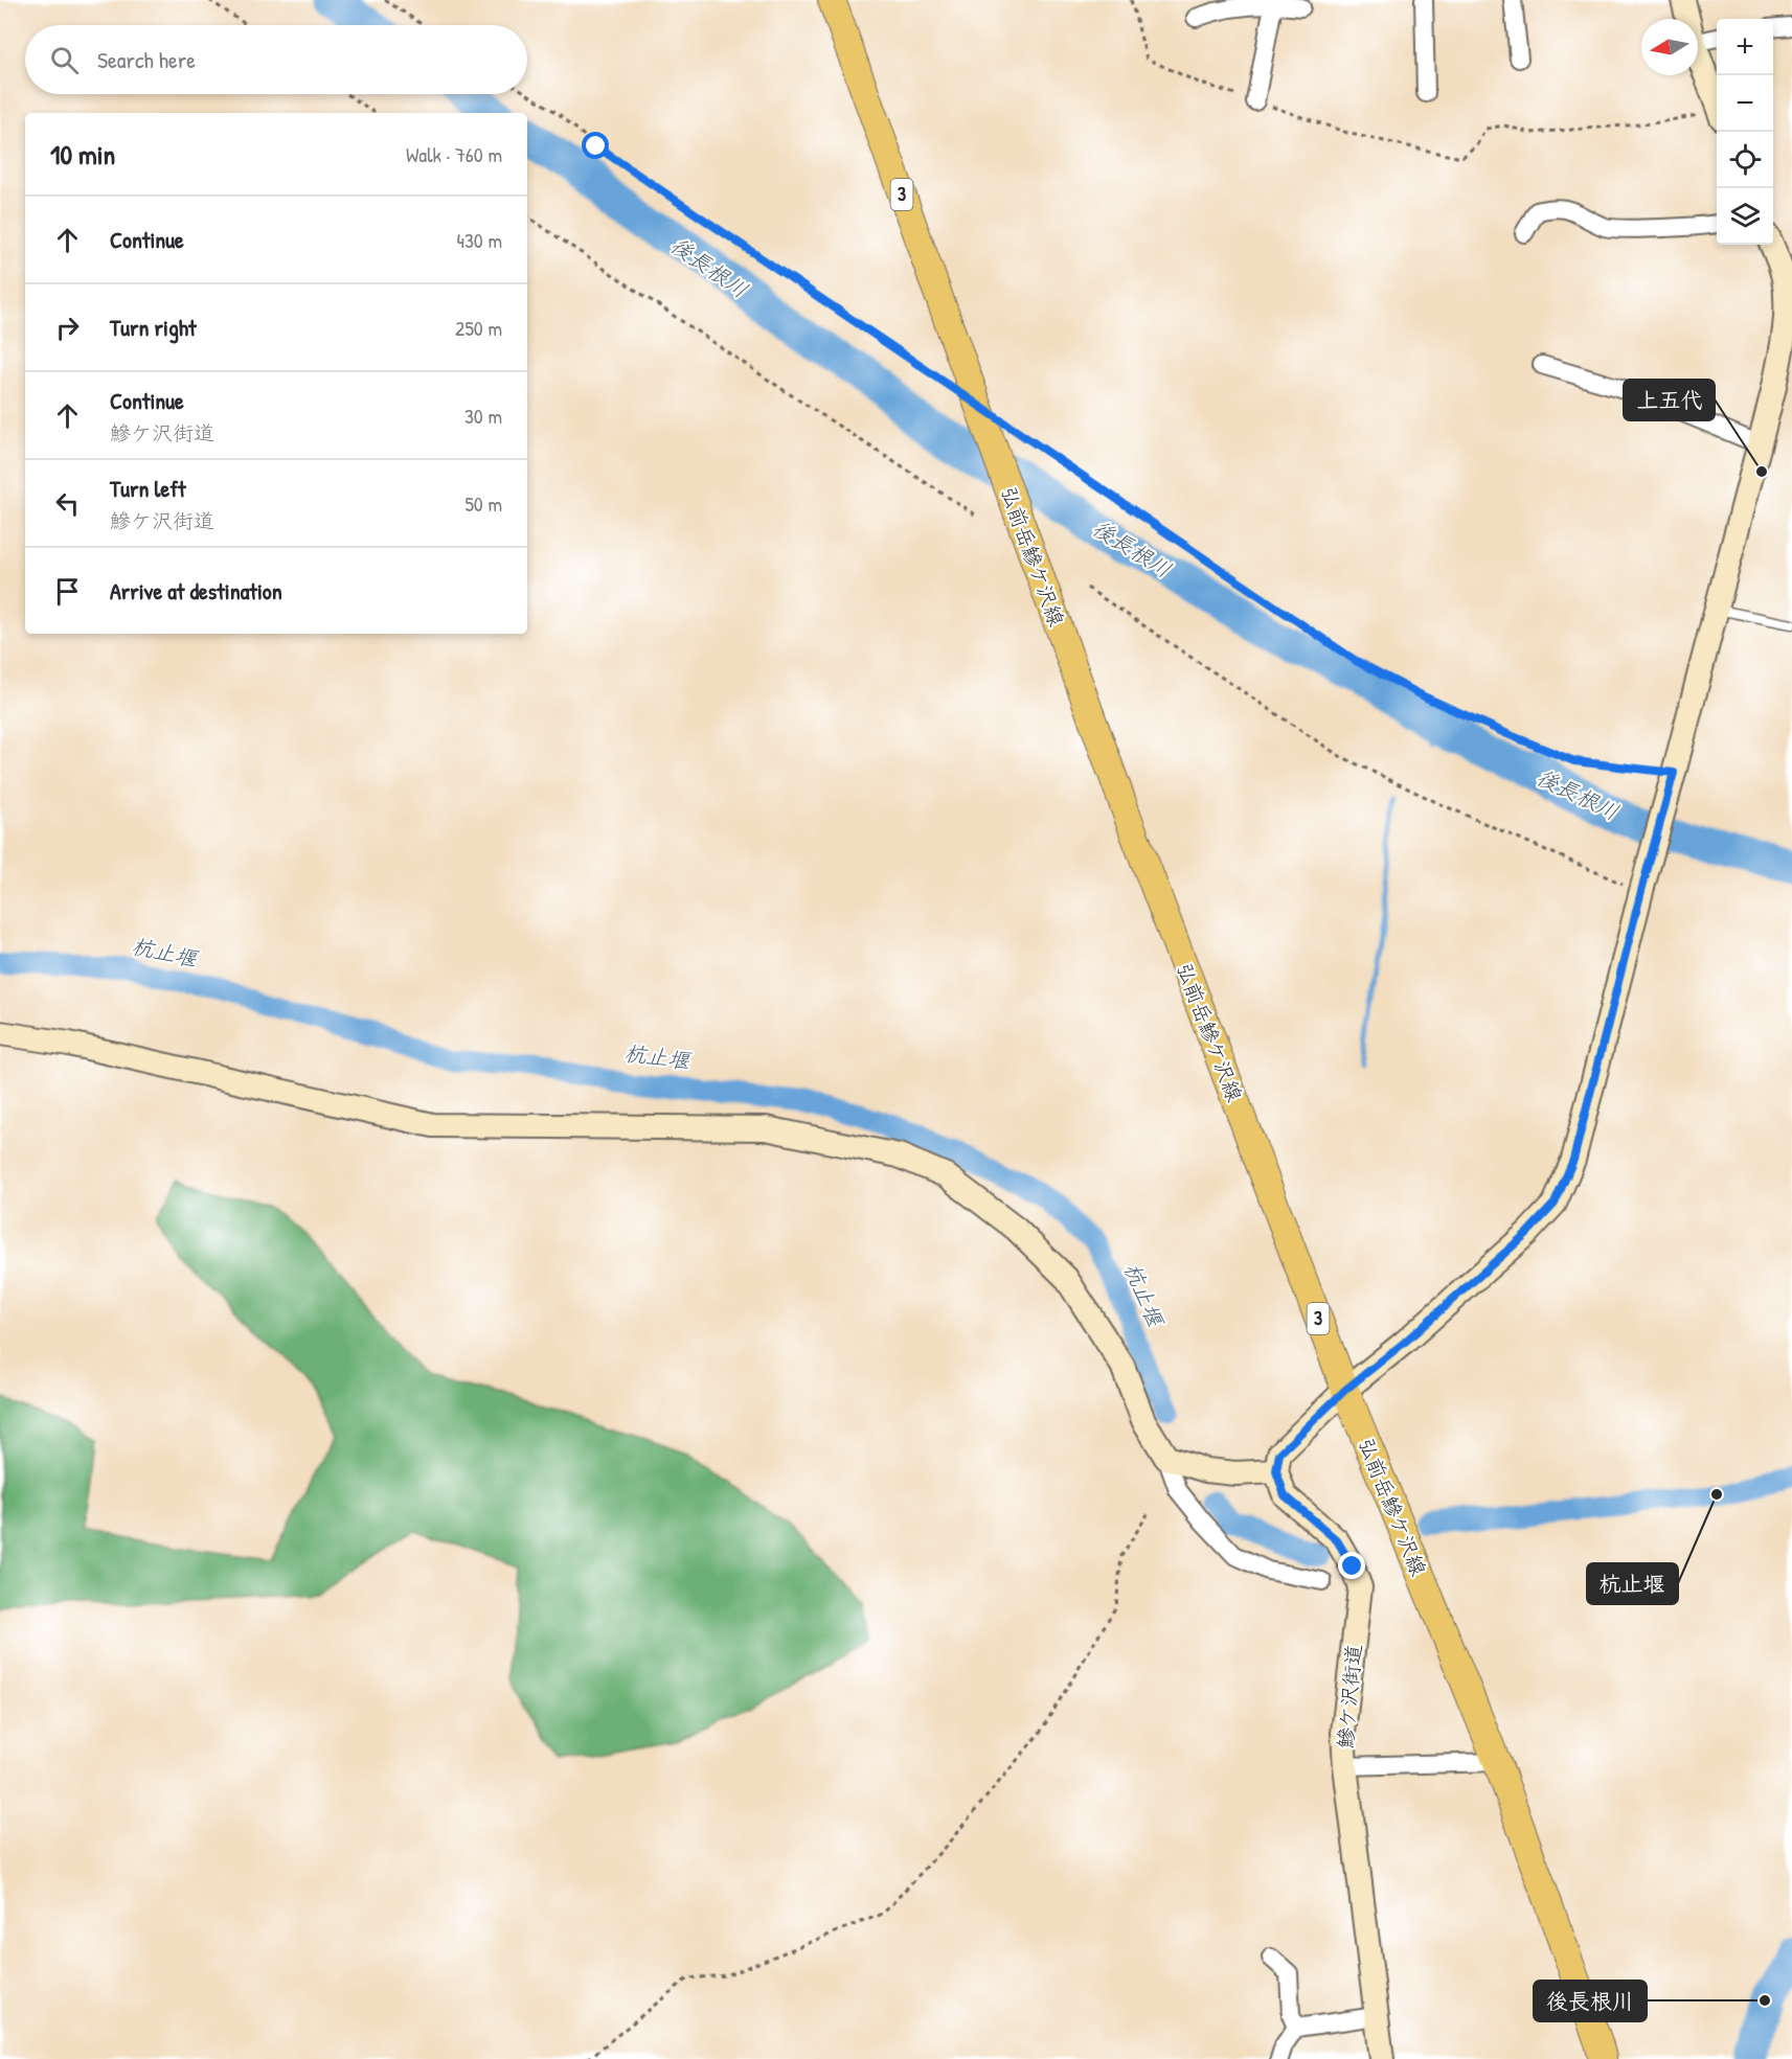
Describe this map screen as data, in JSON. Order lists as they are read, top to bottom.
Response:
{
  "streets": {
    "main road": ["3", "弘前岳鰺ケ沢線"],
    "street": ["鰺ケ沢街道"]
  },
  "water": ["後長根川", "杭止堰"],
  "places": ["上五代", "杭止堰", "後長根川"],
  "north": "left",
  "page": {
    "map_buttons": ["+", "−"],
    "search": "Search here",
    "heading": ["10 min", "Walk · 760 m"],
    "list": [
      ["Continue", "430 m"],
      ["Turn right", "250 m"],
      ["Continue", "鰺ケ沢街道", "30 m"],
      ["Turn left", "鰺ケ沢街道", "50 m"],
      "Arrive at destination"
    ]
  }
}
